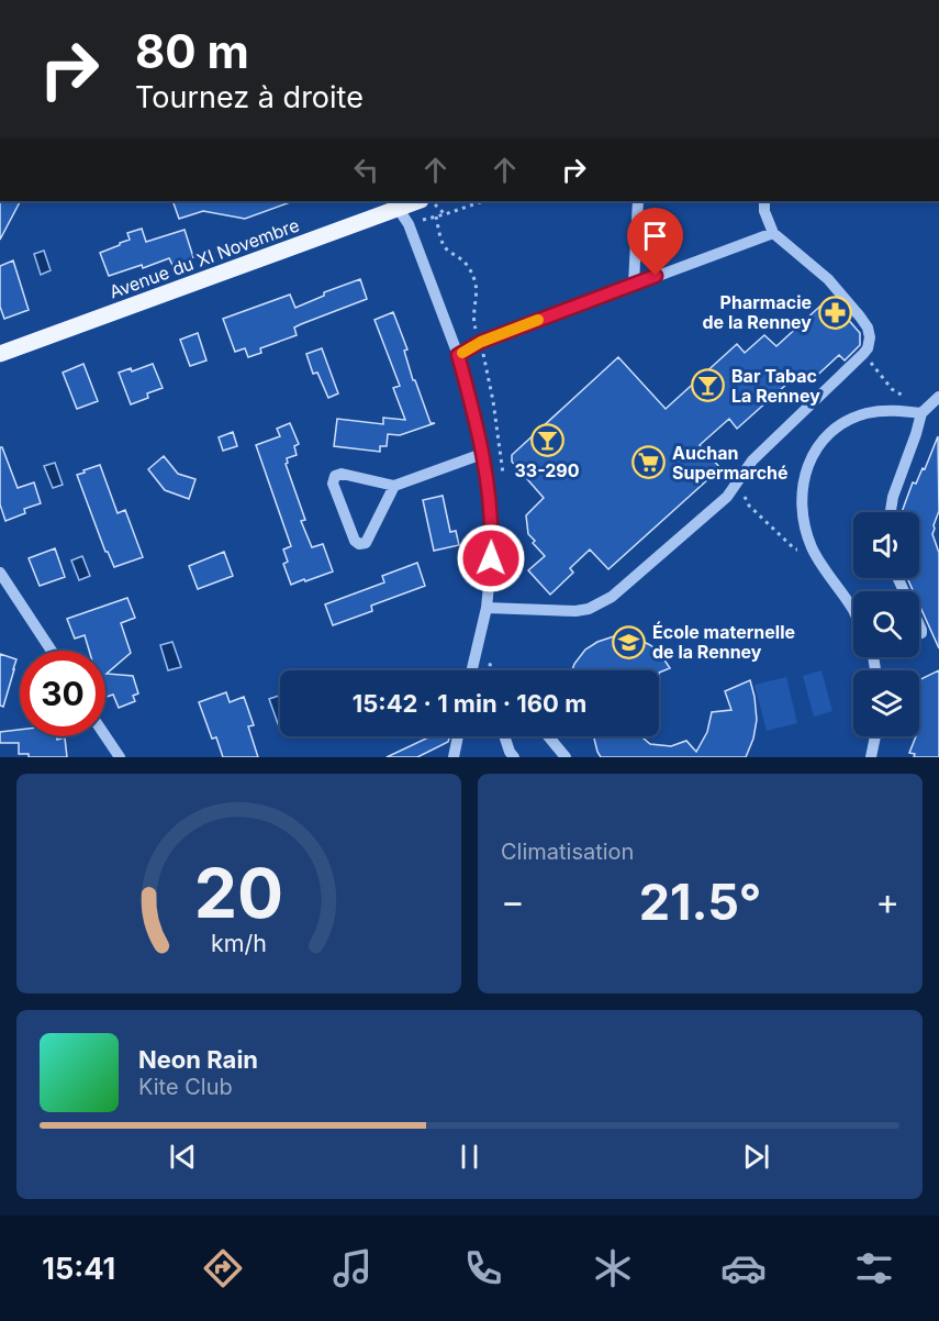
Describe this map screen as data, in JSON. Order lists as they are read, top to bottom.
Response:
{
  "streets": {
    "main road": ["Avenue du XI Novembre"]
  },
  "places": {
    "pharmacy": ["Pharmacie de la Renney"],
    "bar": ["Bar Tabac La Renney", "33-290"],
    "supermarket": ["Auchan Supermarché"],
    "school or university": ["École maternelle de la Renney"]
  },
  "page": {
    "turn": ["80 m", "Tournez à droite"],
    "limit": "30",
    "trip": "15:42 · 1 min · 160 m",
    "tile": "Climatisation",
    "heat": ["−", "21.5°", "+"],
    "song": ["Neon Rain", "Kite Club"],
    "tabs": "15:41",
    "gauge": ["20", "km/h"]
  }
}
